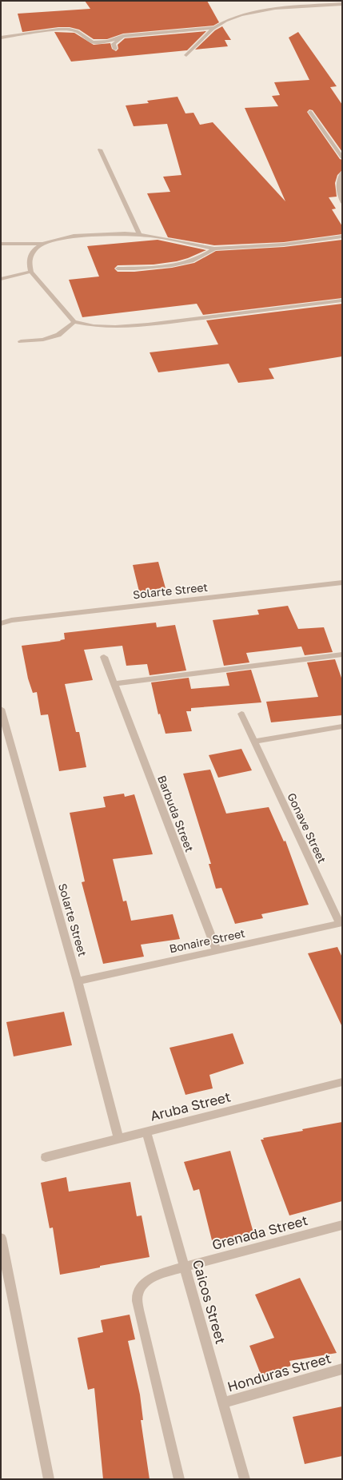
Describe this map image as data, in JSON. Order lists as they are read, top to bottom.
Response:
{
  "streets": {
    "street": [
      "Solarte Street",
      "Barbuda Street",
      "Gonave Street",
      "Bonaire Street",
      "Aruba Street",
      "Grenada Street",
      "Caicos Street",
      "Honduras Street"
    ]
  },
  "crossings": [
    ["Solarte Street", "Bonaire Street"],
    ["Solarte Street", "Aruba Street"],
    ["Barbuda Street", "Bonaire Street"],
    ["Gonave Street", "Bonaire Street"],
    ["Aruba Street", "Caicos Street"],
    ["Grenada Street", "Caicos Street"],
    ["Caicos Street", "Honduras Street"]
  ]
}
